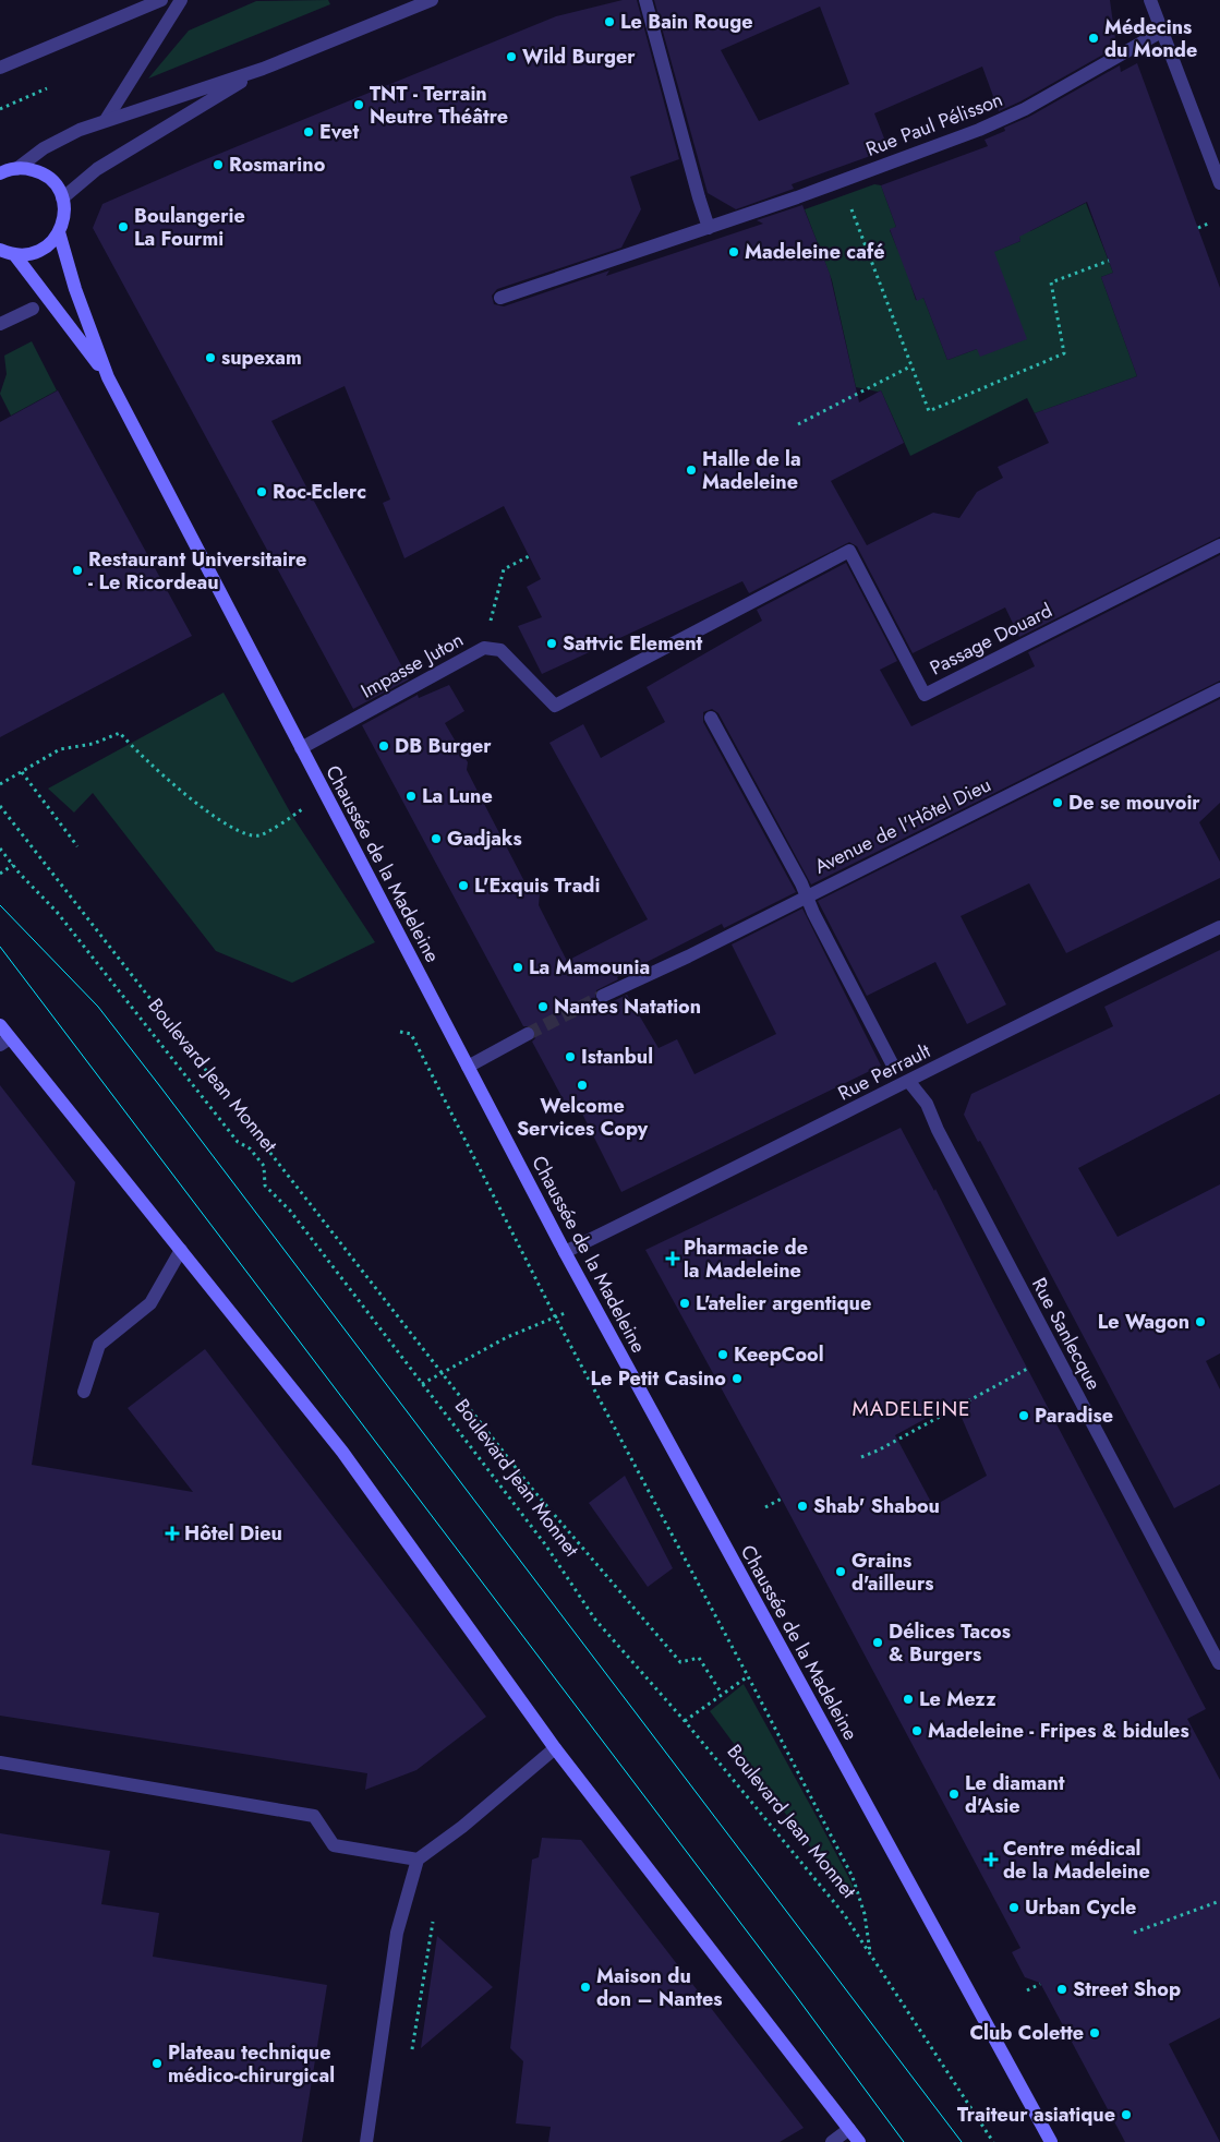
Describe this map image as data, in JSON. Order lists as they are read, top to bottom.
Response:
{
  "streets": {
    "main road": ["Chaussée de la Madeleine"],
    "street": [
      "Rue Paul Pélisson",
      "Passage Douard",
      "Impasse Juton",
      "Avenue de l'Hôtel Dieu",
      "Rue Perrault",
      "Rue Sanlecque"
    ],
    "path": ["Boulevard Jean Monnet"]
  },
  "crossings": [
    ["Passage Douard", "Impasse Juton"],
    ["Impasse Juton", "Chaussée de la Madeleine"],
    ["Chaussée de la Madeleine", "Rue Perrault"],
    ["Rue Perrault", "Rue Sanlecque"]
  ],
  "districts": ["MADELEINE"],
  "places": {
    "other": [
      "Le Bain Rouge",
      "Médecins du Monde",
      "Wild Burger",
      "TNT - Terrain Neutre Théâtre",
      "Evet",
      "Rosmarino",
      "Boulangerie La Fourmi",
      "Madeleine café",
      "supexam",
      "Halle de la Madeleine",
      "Roc-Eclerc",
      "Restaurant Universitaire - Le Ricordeau",
      "Sattvic Element",
      "DB Burger",
      "La Lune",
      "De se mouvoir",
      "Gadjaks",
      "L'Exquis Tradi",
      "La Mamounia",
      "Nantes Natation",
      "Istanbul",
      "Welcome Services Copy",
      "L'atelier argentique",
      "Le Wagon",
      "KeepCool",
      "Le Petit Casino",
      "Paradise",
      "Shab' Shabou",
      "Grains d'ailleurs",
      "Délices Tacos & Burgers",
      "Le Mezz",
      "Madeleine - Fripes & bidules",
      "Le diamant d'Asie",
      "Urban Cycle",
      "Maison du don – Nantes",
      "Street Shop",
      "Club Colette",
      "Plateau technique médico-chirurgical",
      "Traiteur asiatique"
    ],
    "health": ["Pharmacie de la Madeleine", "Hôtel Dieu", "Centre médical de la Madeleine"]
  }
}
